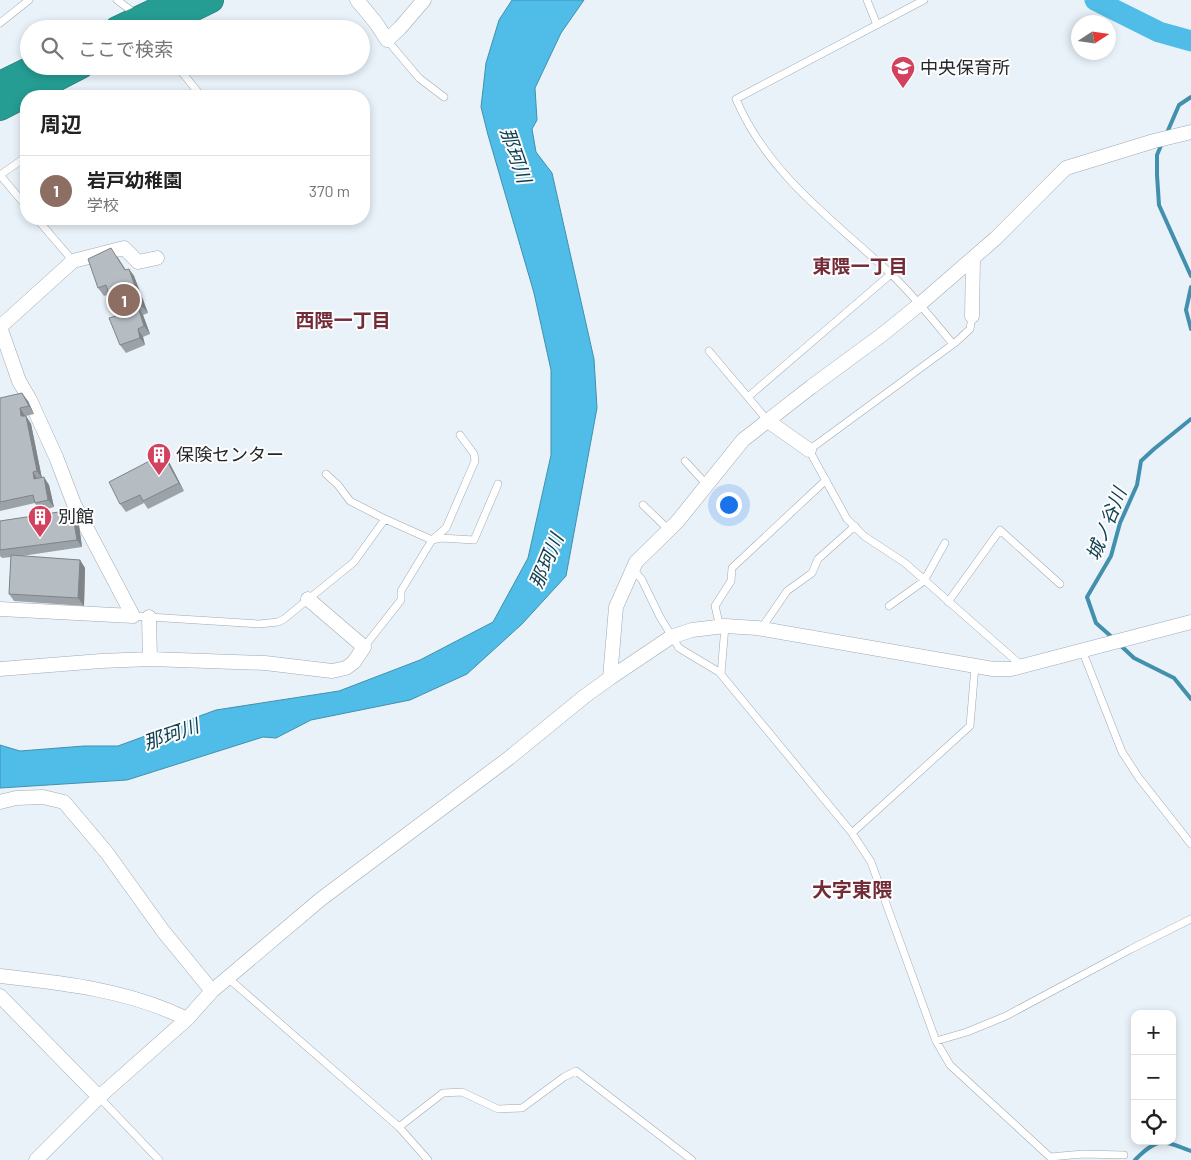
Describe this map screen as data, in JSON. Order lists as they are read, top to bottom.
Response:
{
  "districts": ["東隈一丁目", "西隈一丁目", "大字東隈"],
  "water": ["那珂川", "城ノ谷川"],
  "places": {
    "school or university": ["中央保育所"],
    "building": ["保険センター", "別館"]
  },
  "north": "right",
  "page": {
    "search": "ここで検索",
    "heading": "周辺",
    "list": [
      {
        "mark": "1",
        "name": "岩戸幼稚園",
        "note": "学校",
        "value": "370 m"
      }
    ],
    "pins": "1",
    "map_buttons": ["+", "−"]
  }
}
